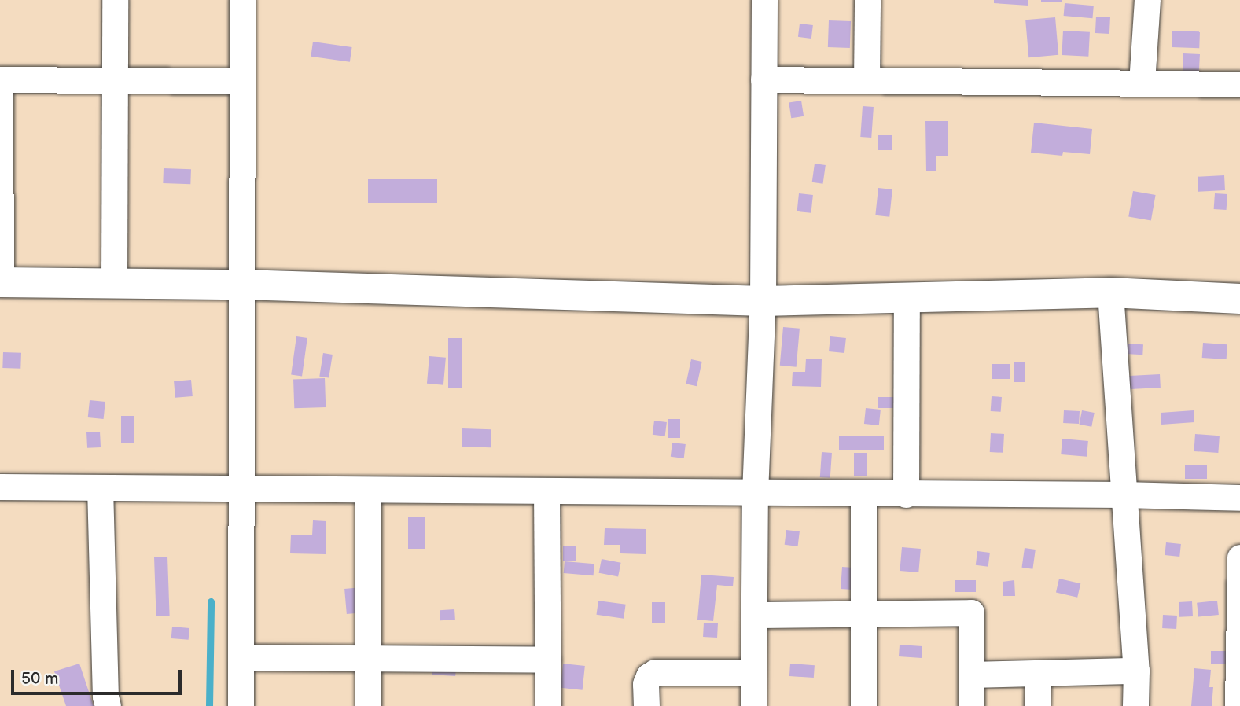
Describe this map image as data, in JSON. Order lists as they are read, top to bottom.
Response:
{
  "scale_bar": "50 m"
}
